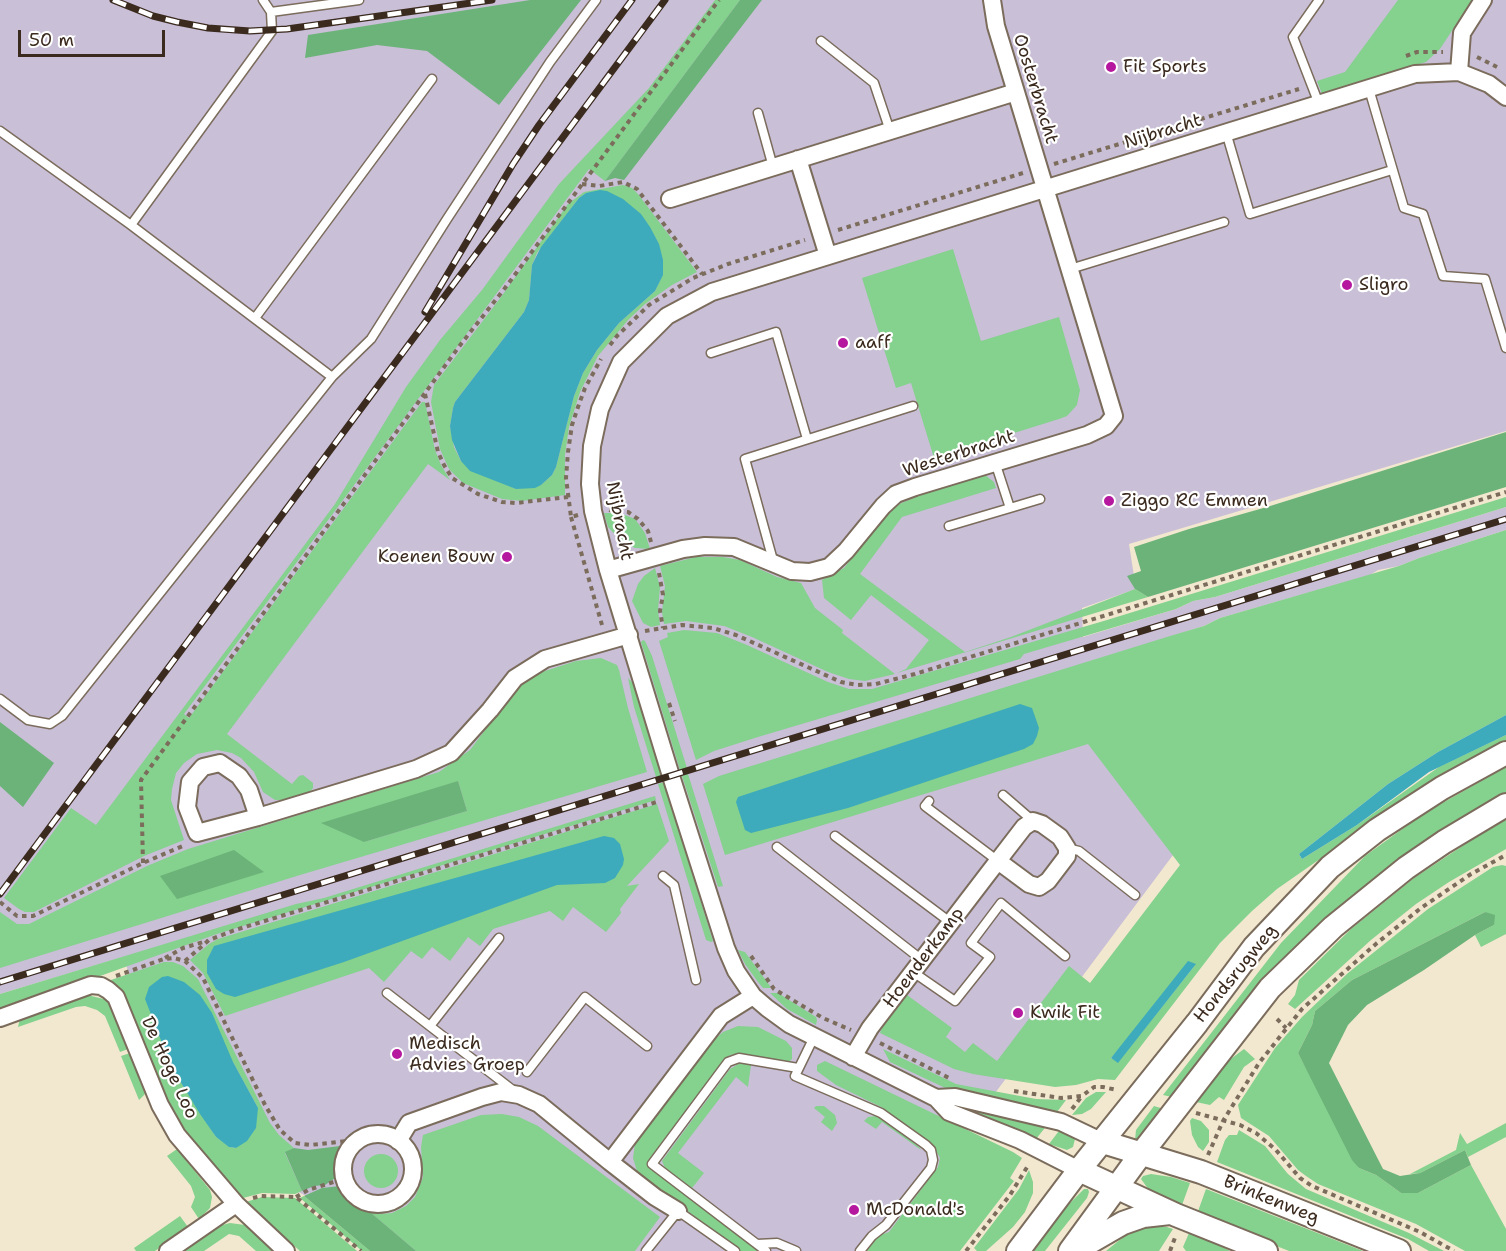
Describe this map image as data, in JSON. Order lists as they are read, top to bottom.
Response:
{
  "streets": {
    "main road": ["Hondsrugweg", "Brinkenweg"],
    "street": [
      "Oosterbracht",
      "Nijbracht",
      "Westerbracht",
      "Hoenderkamp",
      "De Hoge Loo"
    ]
  },
  "crossings": [
    ["Oosterbracht", "Nijbracht"],
    ["Oosterbracht", "Westerbracht"],
    ["Nijbracht", "Westerbracht"],
    ["Hondsrugweg", "Brinkenweg"]
  ],
  "places": [
    "Fit Sports",
    "Sligro",
    "aaff",
    "Ziggo RC Emmen",
    "Koenen Bouw",
    "Kwik Fit",
    "Medisch Advies Groep",
    "McDonald's"
  ],
  "scale_bar": "50 m"
}
